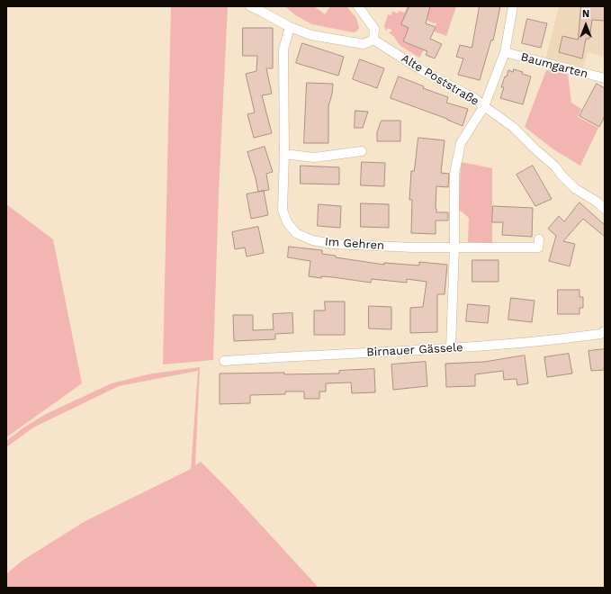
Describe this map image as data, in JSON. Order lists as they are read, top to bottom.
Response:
{
  "streets": {
    "street": [
      "Baumgarten",
      "Alte Poststraße",
      "Im Gehren",
      "Birnauer Gässele"
    ]
  },
  "north": "top"
}
